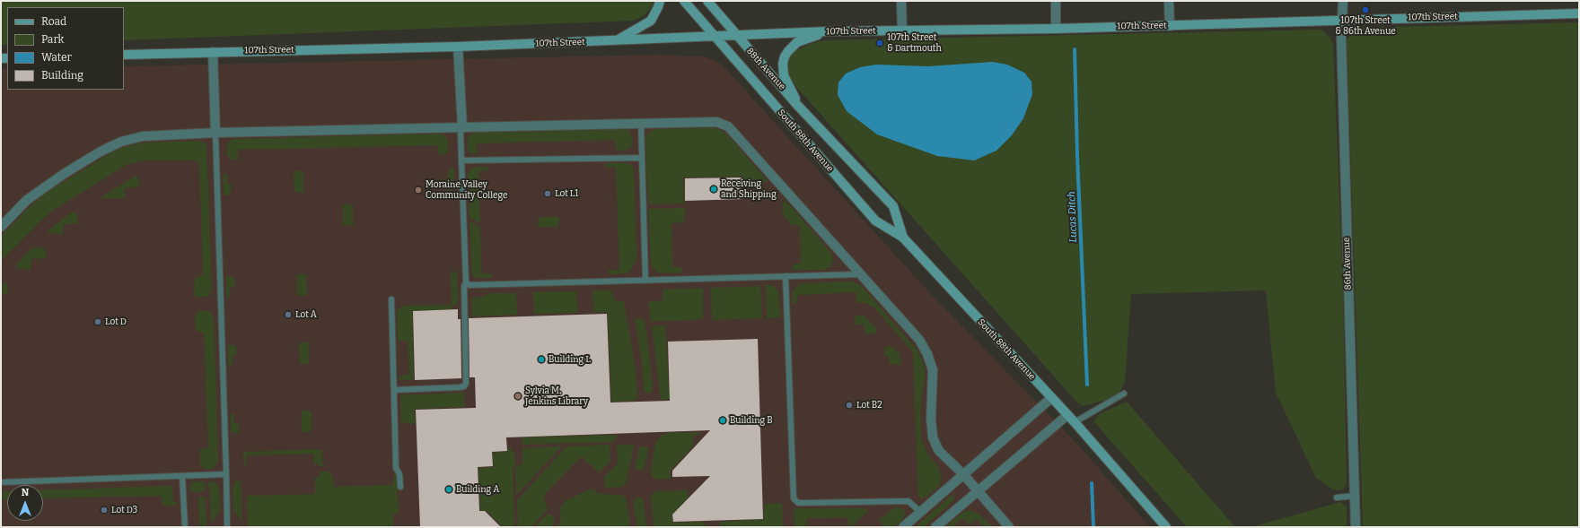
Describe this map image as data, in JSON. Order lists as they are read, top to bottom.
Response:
{
  "streets": {
    "street": [
      "107th Street",
      "88th Avenue",
      "South 88th Avenue",
      "86th Avenue"
    ]
  },
  "crossings": [
    ["107th Street", "88th Avenue"],
    ["107th Street", "South 88th Avenue"],
    ["107th Street", "86th Avenue"],
    ["88th Avenue", "South 88th Avenue"]
  ],
  "water": ["Lucas Ditch"],
  "places": [
    "107th Street & 86th Avenue",
    "107th Street & Dartmouth",
    "Receiving and Shipping",
    "Moraine Valley Community College",
    "Lot L1",
    "Lot A",
    "Lot D",
    "Building L",
    "Sylvia M. Jenkins Library",
    "Lot B2",
    "Building B",
    "Building A",
    "Lot D3"
  ],
  "legend": [
    "Road",
    "Park",
    "Water",
    "Building"
  ],
  "north": "top"
}
